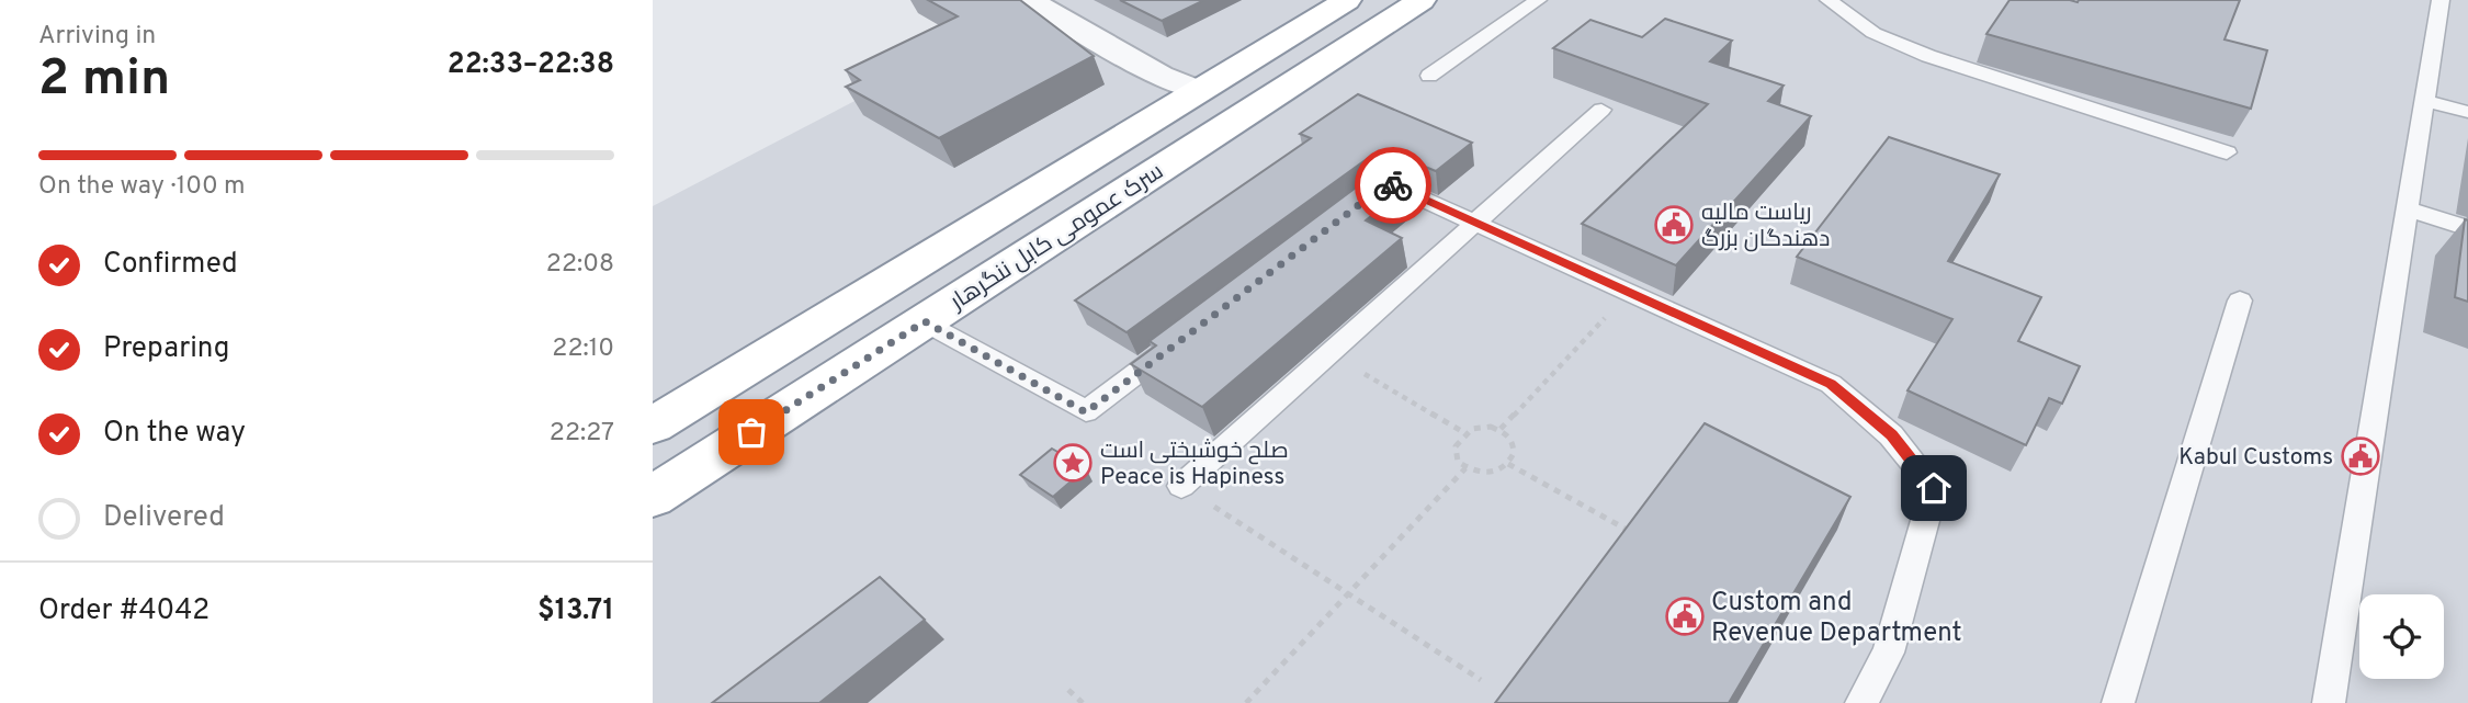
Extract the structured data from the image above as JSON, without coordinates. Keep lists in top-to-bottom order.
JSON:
{
  "streets": {
    "highway": ["سرک عمومی کابل ننگرهار"]
  },
  "places": {
    "public building": ["ریاست مالیه دهندگان بزرگ", "Kabul Customs", "Custom and Revenue Department"],
    "place": ["صلح خوشبختی است Peace is Hapiness"]
  },
  "page": {
    "heading": ["2 min", "Arriving in", "22:33–22:38"],
    "panel": ["Order #4042", "$13.71"],
    "bar": "On the way · 100 m",
    "list": [
      ["Confirmed", "22:08"],
      ["Preparing", "22:10"],
      ["On the way", "22:27"],
      "Delivered"
    ]
  }
}
